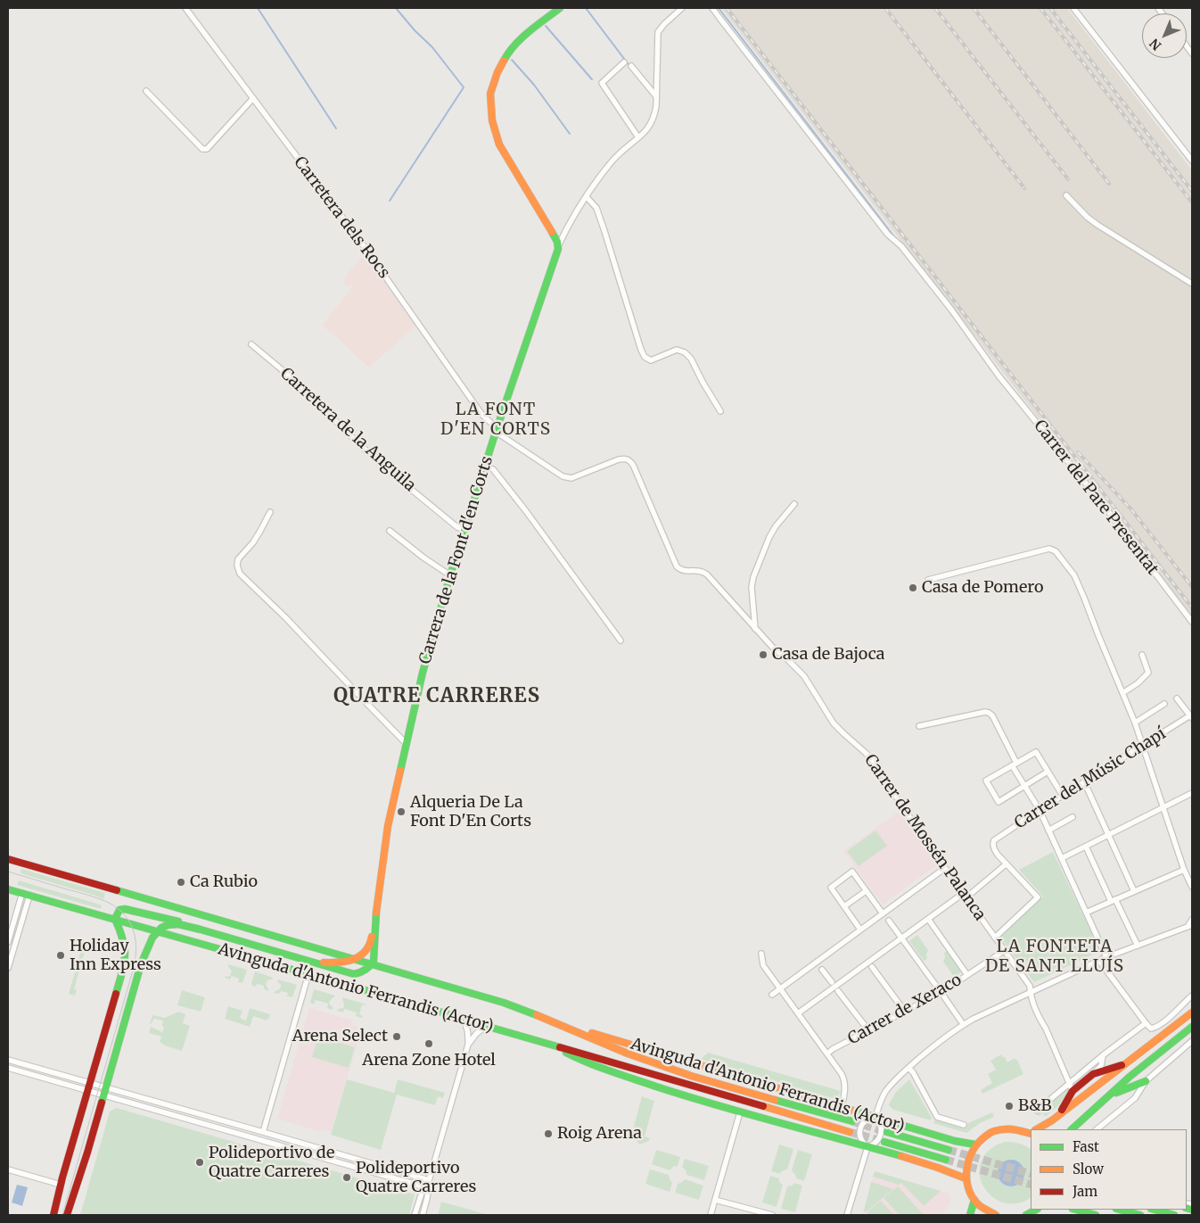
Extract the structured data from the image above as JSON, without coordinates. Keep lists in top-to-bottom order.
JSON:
{
  "streets": {
    "main road": ["Carrera de la Font d'en Corts", "Avinguda d'Antonio Ferrandis (Actor)"],
    "street": [
      "Carretera dels Rocs",
      "Carretera de la Anguila",
      "Carrer del Pare Presentat",
      "Carrer del Músic Chapí",
      "Carrer de Mossén Palanca",
      "Carrer de Xeraco"
    ]
  },
  "crossings": [
    ["Carretera dels Rocs", "Carrera de la Font d'en Corts"],
    ["Carretera dels Rocs", "Carrer de Mossén Palanca"],
    ["Carretera de la Anguila", "Carrera de la Font d'en Corts"],
    ["Carrera de la Font d'en Corts", "Carrer de Mossén Palanca"],
    ["Carrer de Mossén Palanca", "Carrer de Xeraco"]
  ],
  "districts": ["LA FONT D'EN CORTS", "QUATRE CARRERES", "LA FONTETA DE SANT LLUÍS"],
  "places": [
    "Casa de Pomero",
    "Casa de Bajoca",
    "Alqueria De La Font D'En Corts",
    "Ca Rubio",
    "Holiday Inn Express",
    "Arena Select",
    "Arena Zone Hotel",
    "B&B",
    "Roig Arena",
    "Polideportivo de Quatre Carreres",
    "Polideportivo Quatre Carreres"
  ],
  "legend": ["Fast", "Slow", "Jam"],
  "north": "bottom left"
}
